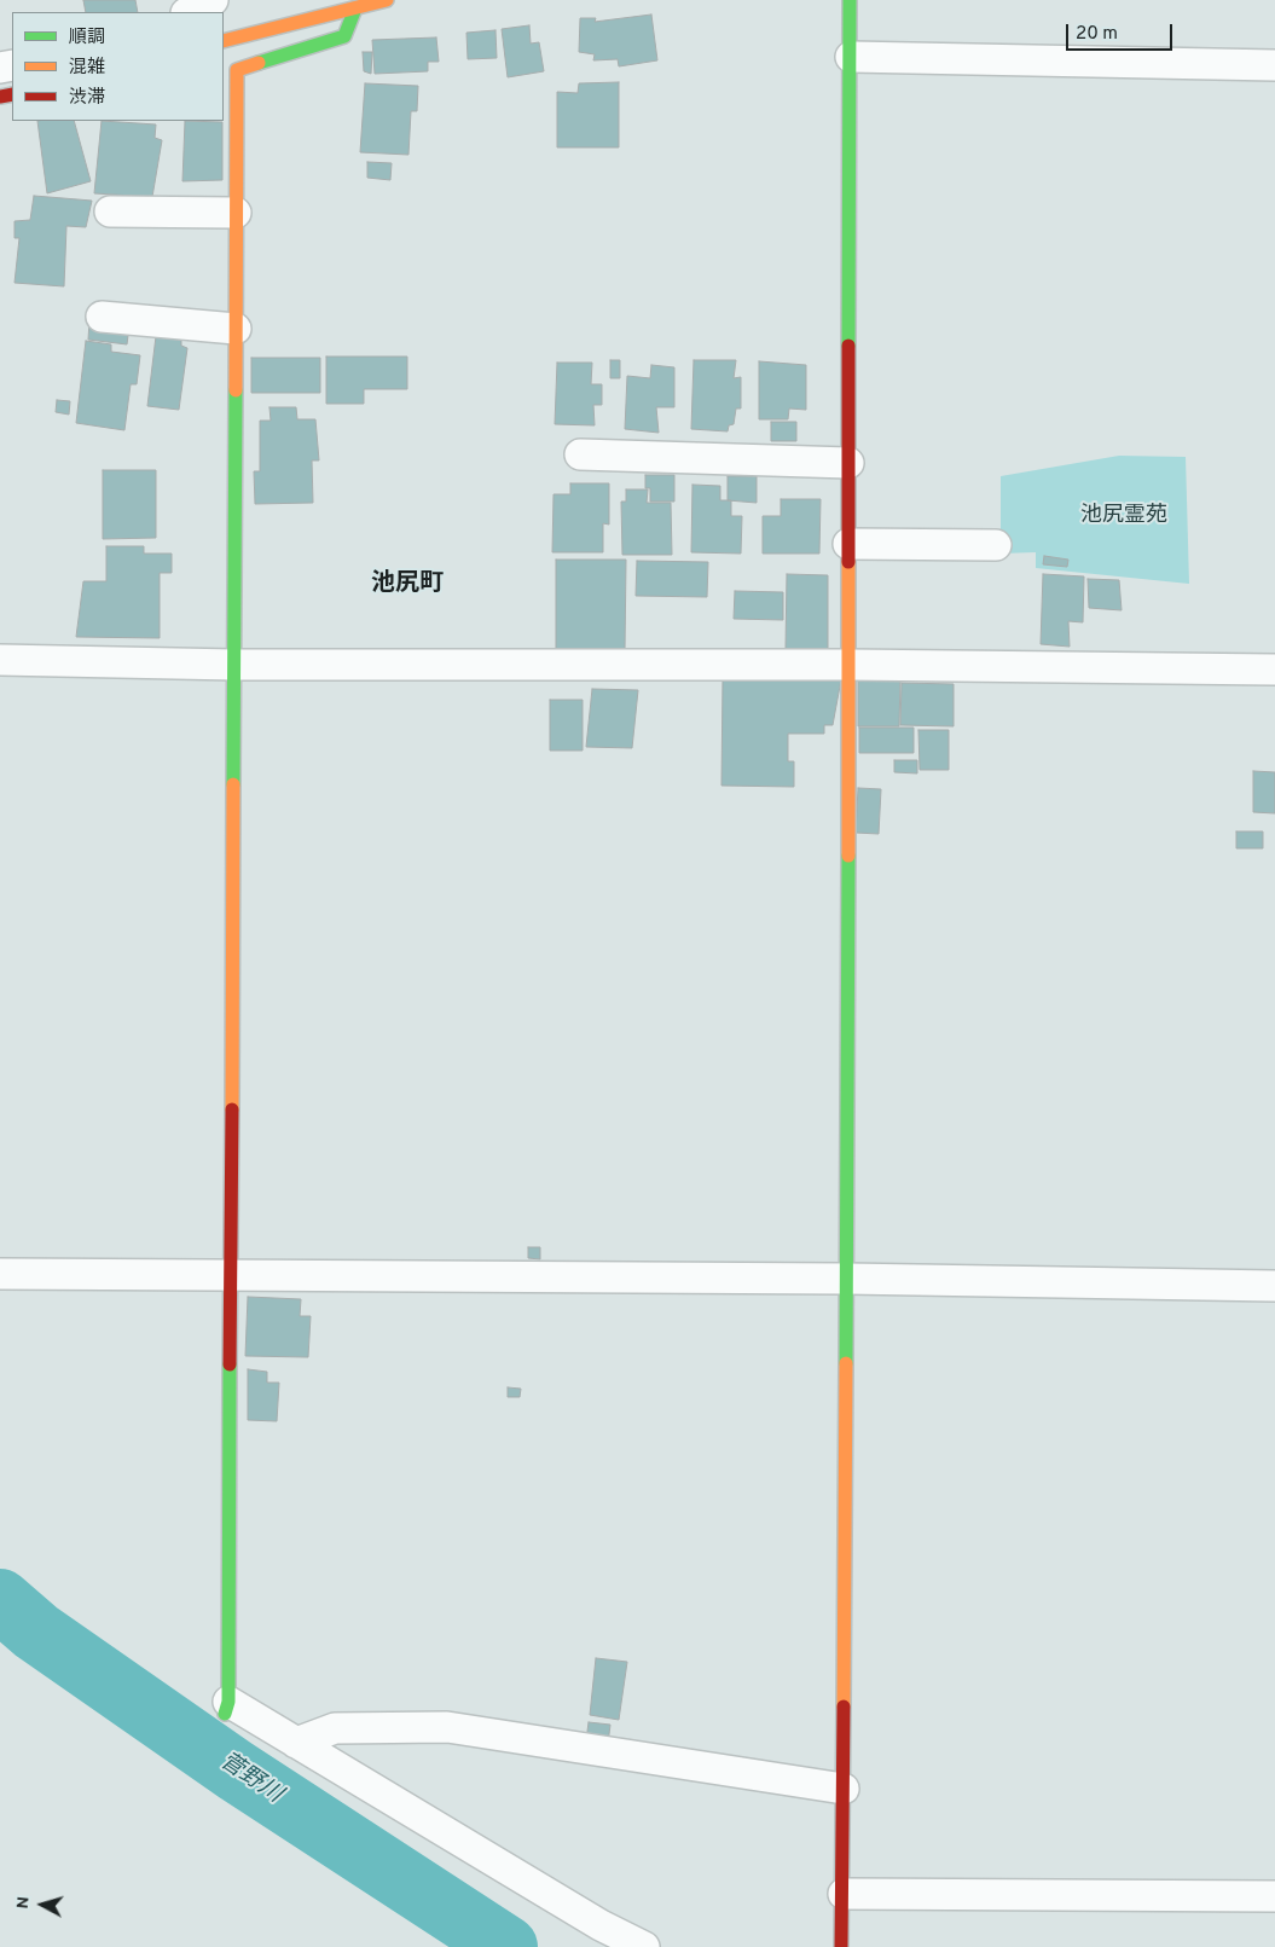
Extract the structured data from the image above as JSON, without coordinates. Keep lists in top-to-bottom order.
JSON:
{
  "districts": ["池尻町"],
  "water": ["菅野川"],
  "parks": ["池尻霊苑"],
  "legend": ["順調", "混雑", "渋滞"],
  "scale_bar": "20 m",
  "north": "left"
}
